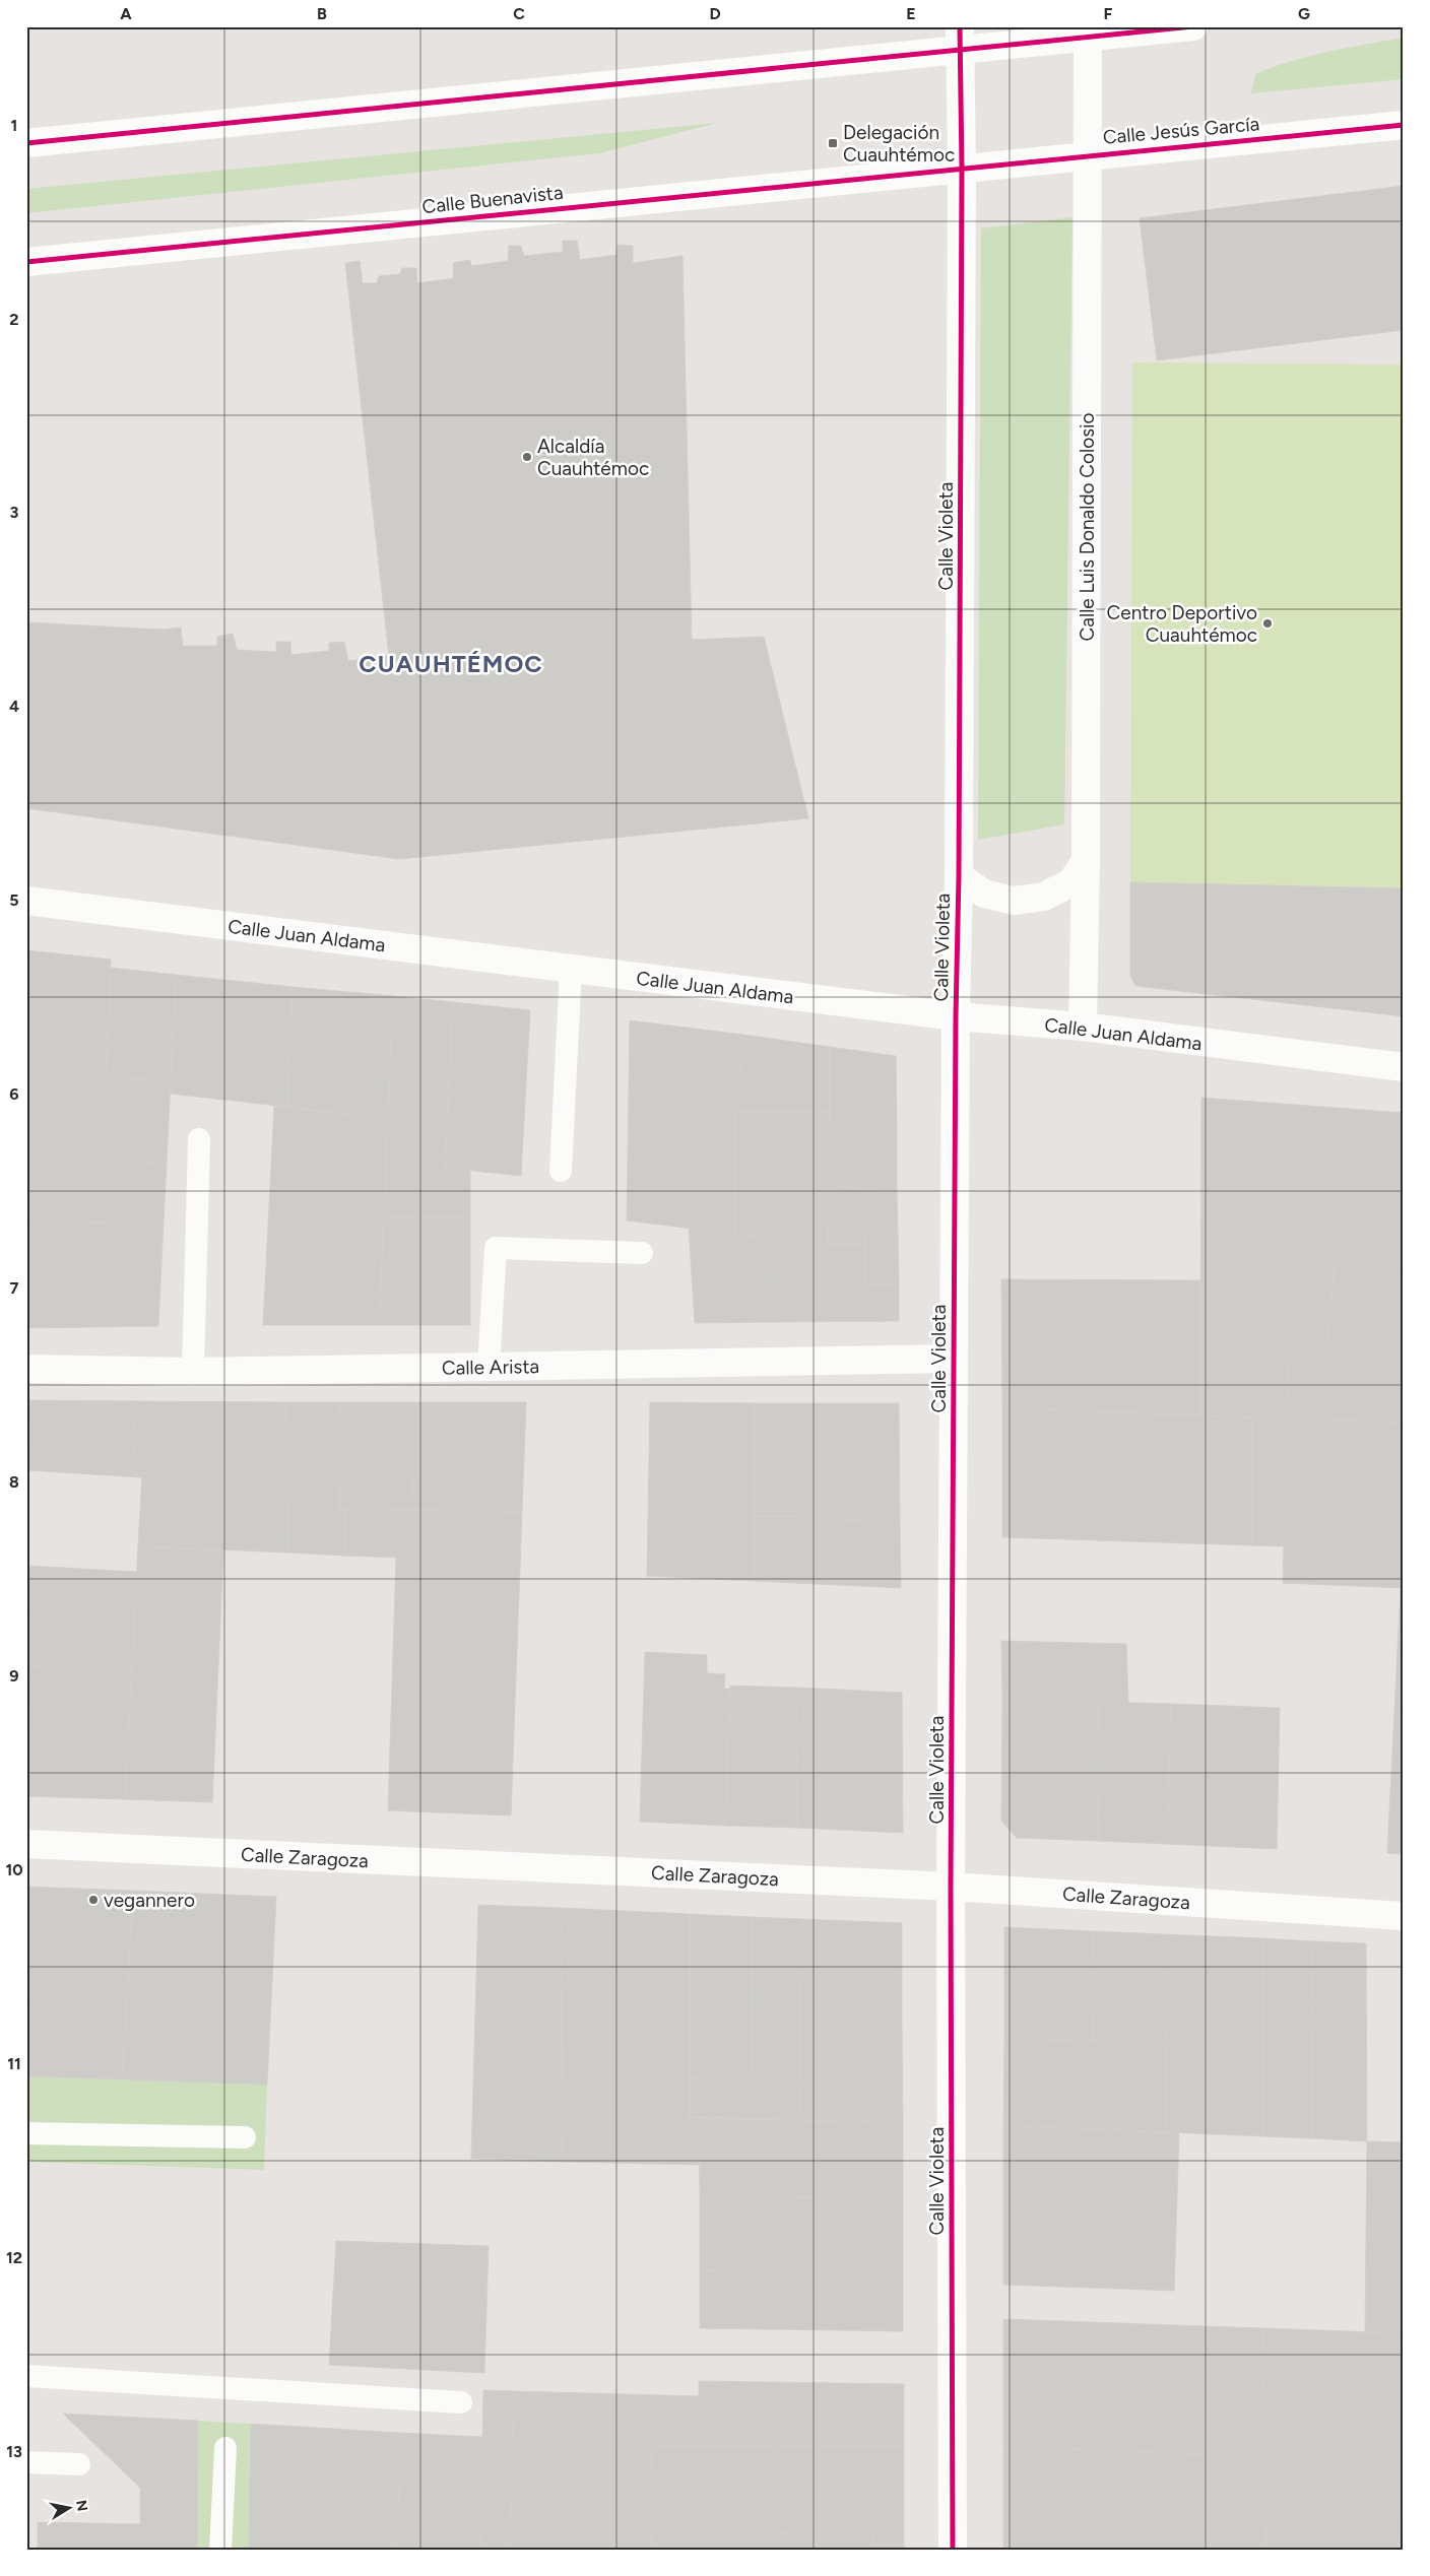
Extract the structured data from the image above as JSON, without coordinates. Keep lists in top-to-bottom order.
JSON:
{
  "streets": {
    "street": [
      "Calle Jesús García",
      "Calle Buenavista",
      "Calle Luis Donaldo Colosio",
      "Calle Violeta",
      "Calle Juan Aldama",
      "Calle Arista",
      "Calle Zaragoza"
    ]
  },
  "crossings": [
    ["Calle Jesús García", "Calle Buenavista"],
    ["Calle Jesús García", "Calle Luis Donaldo Colosio"],
    ["Calle Jesús García", "Calle Violeta"],
    ["Calle Buenavista", "Calle Violeta"],
    ["Calle Luis Donaldo Colosio", "Calle Juan Aldama"],
    ["Calle Violeta", "Calle Juan Aldama"],
    ["Calle Violeta", "Calle Arista"],
    ["Calle Violeta", "Calle Zaragoza"]
  ],
  "districts": ["CUAUHTÉMOC"],
  "places": {
    "transit": ["Delegación Cuauhtémoc"],
    "other": ["Alcaldía Cuauhtémoc", "Centro Deportivo Cuauhtémoc", "vegannero"]
  },
  "north": "right",
  "grid": {
    "columns": [
      "A",
      "B",
      "C",
      "D",
      "E",
      "F",
      "G"
    ],
    "rows": [
      "1",
      "2",
      "3",
      "4",
      "5",
      "6",
      "7",
      "8",
      "9",
      "10",
      "11",
      "12",
      "13"
    ]
  }
}
